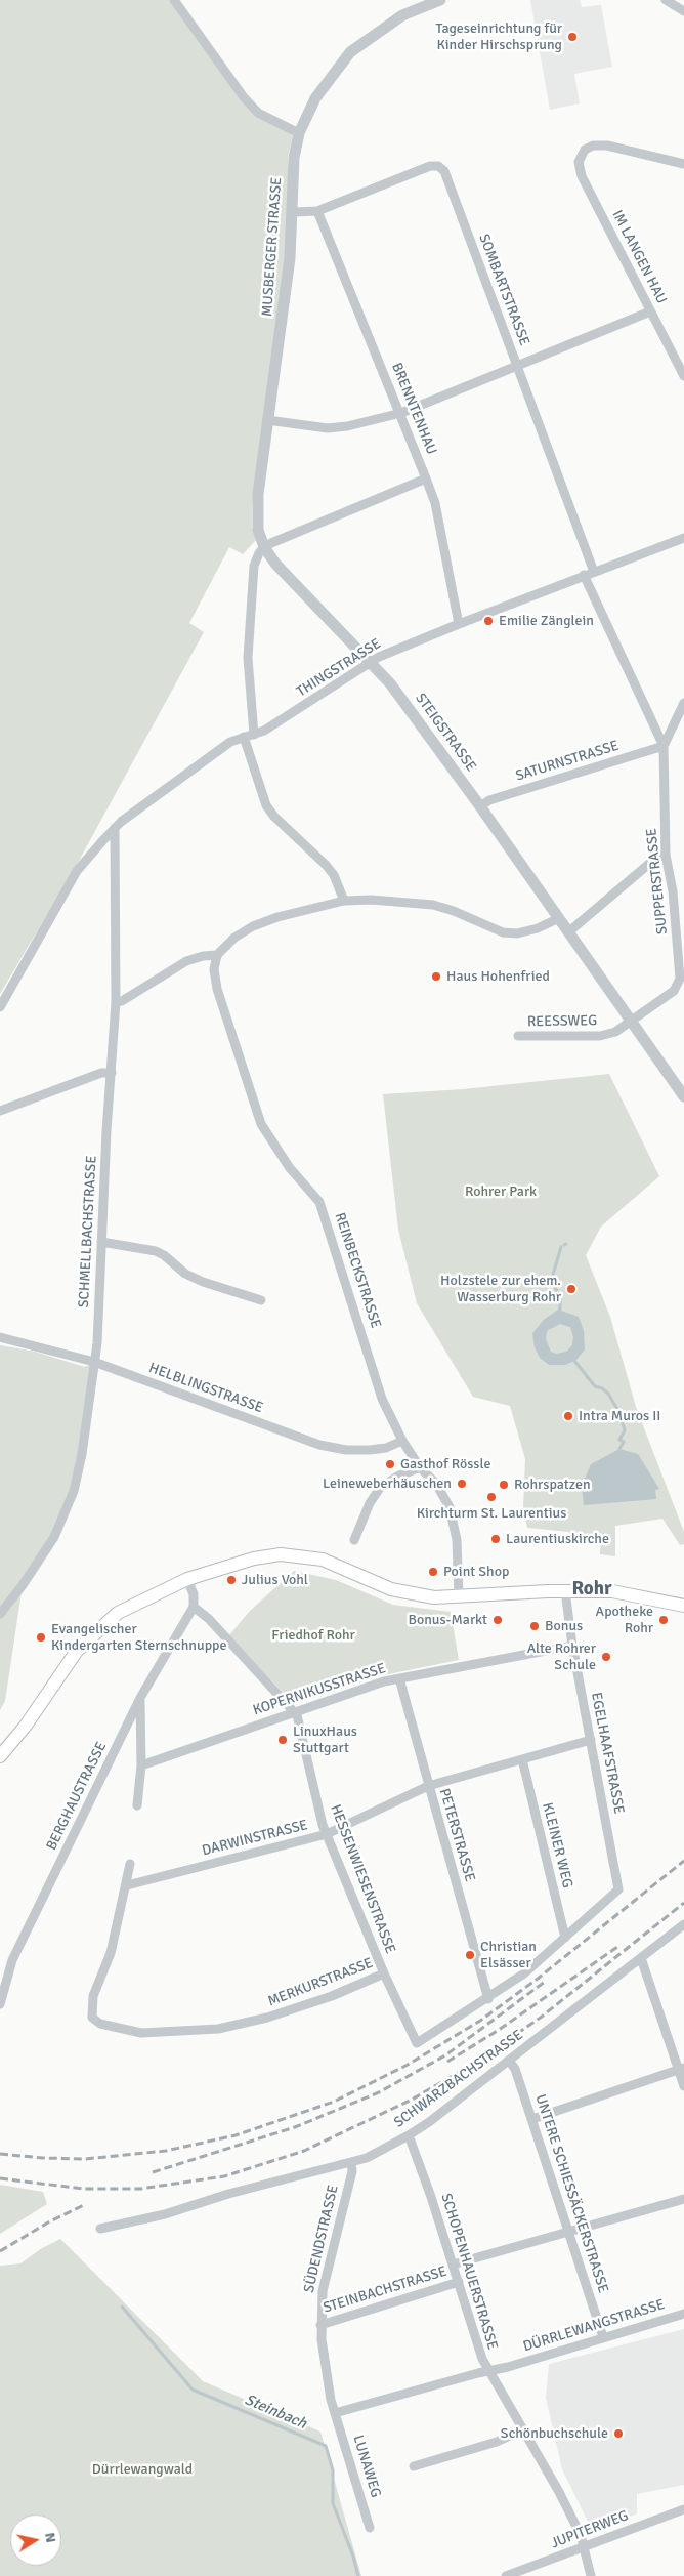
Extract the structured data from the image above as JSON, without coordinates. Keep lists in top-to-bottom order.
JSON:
{
  "streets": {
    "street": [
      "MUSBERGER STRASSE",
      "IM LANGEN HAU",
      "SOMBARTSTRASSE",
      "BRENNTENHAU",
      "THINGSTRASSE",
      "STEIGSTRASSE",
      "SATURNSTRASSE",
      "SUPPERSTRASSE",
      "REESSWEG",
      "SCHMELLBACHSTRASSE",
      "REINBECKSTRASSE",
      "HELBLINGSTRASSE",
      "KOPERNIKUSSTRASSE",
      "EGELHAAFSTRASSE",
      "BERGHAUSTRASSE",
      "PETERSTRASSE",
      "DARWINSTRASSE",
      "KLEINER WEG",
      "HESSENWIESENSTRASSE",
      "MERKURSTRASSE",
      "SCHWARZBACHSTRASSE",
      "UNTERE SCHIESSÄCKERSTRASSE",
      "SÜDENDSTRASSE",
      "SCHOPENHAUERSTRASSE",
      "STEINBACHSTRASSE",
      "DÜRRLEWANGSTRASSE",
      "LUNAWEG",
      "JUPITERWEG"
    ]
  },
  "crossings": [
    ["MUSBERGER STRASSE", "SOMBARTSTRASSE"],
    ["MUSBERGER STRASSE", "STEIGSTRASSE"],
    ["SOMBARTSTRASSE", "BRENNTENHAU"],
    ["SOMBARTSTRASSE", "THINGSTRASSE"],
    ["BRENNTENHAU", "THINGSTRASSE"],
    ["THINGSTRASSE", "STEIGSTRASSE"],
    ["THINGSTRASSE", "SCHMELLBACHSTRASSE"],
    ["STEIGSTRASSE", "SATURNSTRASSE"],
    ["STEIGSTRASSE", "SUPPERSTRASSE"],
    ["STEIGSTRASSE", "REESSWEG"],
    ["SATURNSTRASSE", "SUPPERSTRASSE"],
    ["SUPPERSTRASSE", "REESSWEG"],
    ["SCHMELLBACHSTRASSE", "HELBLINGSTRASSE"],
    ["REINBECKSTRASSE", "HELBLINGSTRASSE"],
    ["KOPERNIKUSSTRASSE", "EGELHAAFSTRASSE"],
    ["KOPERNIKUSSTRASSE", "PETERSTRASSE"],
    ["KOPERNIKUSSTRASSE", "HESSENWIESENSTRASSE"],
    ["EGELHAAFSTRASSE", "DARWINSTRASSE"],
    ["EGELHAAFSTRASSE", "KLEINER WEG"],
    ["BERGHAUSTRASSE", "HESSENWIESENSTRASSE"],
    ["PETERSTRASSE", "DARWINSTRASSE"],
    ["PETERSTRASSE", "HESSENWIESENSTRASSE"],
    ["DARWINSTRASSE", "KLEINER WEG"],
    ["DARWINSTRASSE", "HESSENWIESENSTRASSE"],
    ["DARWINSTRASSE", "MERKURSTRASSE"],
    ["HESSENWIESENSTRASSE", "MERKURSTRASSE"],
    ["SCHWARZBACHSTRASSE", "UNTERE SCHIESSÄCKERSTRASSE"],
    ["SCHWARZBACHSTRASSE", "SÜDENDSTRASSE"],
    ["SCHWARZBACHSTRASSE", "SCHOPENHAUERSTRASSE"],
    ["UNTERE SCHIESSÄCKERSTRASSE", "STEINBACHSTRASSE"],
    ["UNTERE SCHIESSÄCKERSTRASSE", "DÜRRLEWANGSTRASSE"],
    ["SÜDENDSTRASSE", "STEINBACHSTRASSE"],
    ["SÜDENDSTRASSE", "DÜRRLEWANGSTRASSE"],
    ["SÜDENDSTRASSE", "LUNAWEG"],
    ["SCHOPENHAUERSTRASSE", "STEINBACHSTRASSE"],
    ["SCHOPENHAUERSTRASSE", "DÜRRLEWANGSTRASSE"],
    ["SCHOPENHAUERSTRASSE", "JUPITERWEG"],
    ["DÜRRLEWANGSTRASSE", "LUNAWEG"]
  ],
  "districts": ["Rohr"],
  "water": ["Steinbach"],
  "parks": ["Rohrer Park", "Friedhof Rohr", "Dürrlewangwald"],
  "places": [
    "Tageseinrichtung für Kinder Hirschsprung",
    "Emilie Zänglein",
    "Haus Hohenfried",
    "Holzstele zur ehem. Wasserburg Rohr",
    "Intra Muros II",
    "Gasthof Rössle",
    "Leineweberhäuschen",
    "Rohrspatzen",
    "Kirchturm St. Laurentius",
    "Laurentiuskirche",
    "Point Shop",
    "Julius Vohl",
    "Bonus-Markt",
    "Apotheke Rohr",
    "Bonus",
    "Evangelischer Kindergarten Sternschnuppe",
    "Alte Rohrer Schule",
    "LinuxHaus Stuttgart",
    "Christian Elsässer",
    "Schönbuchschule"
  ],
  "north": "right"
}
